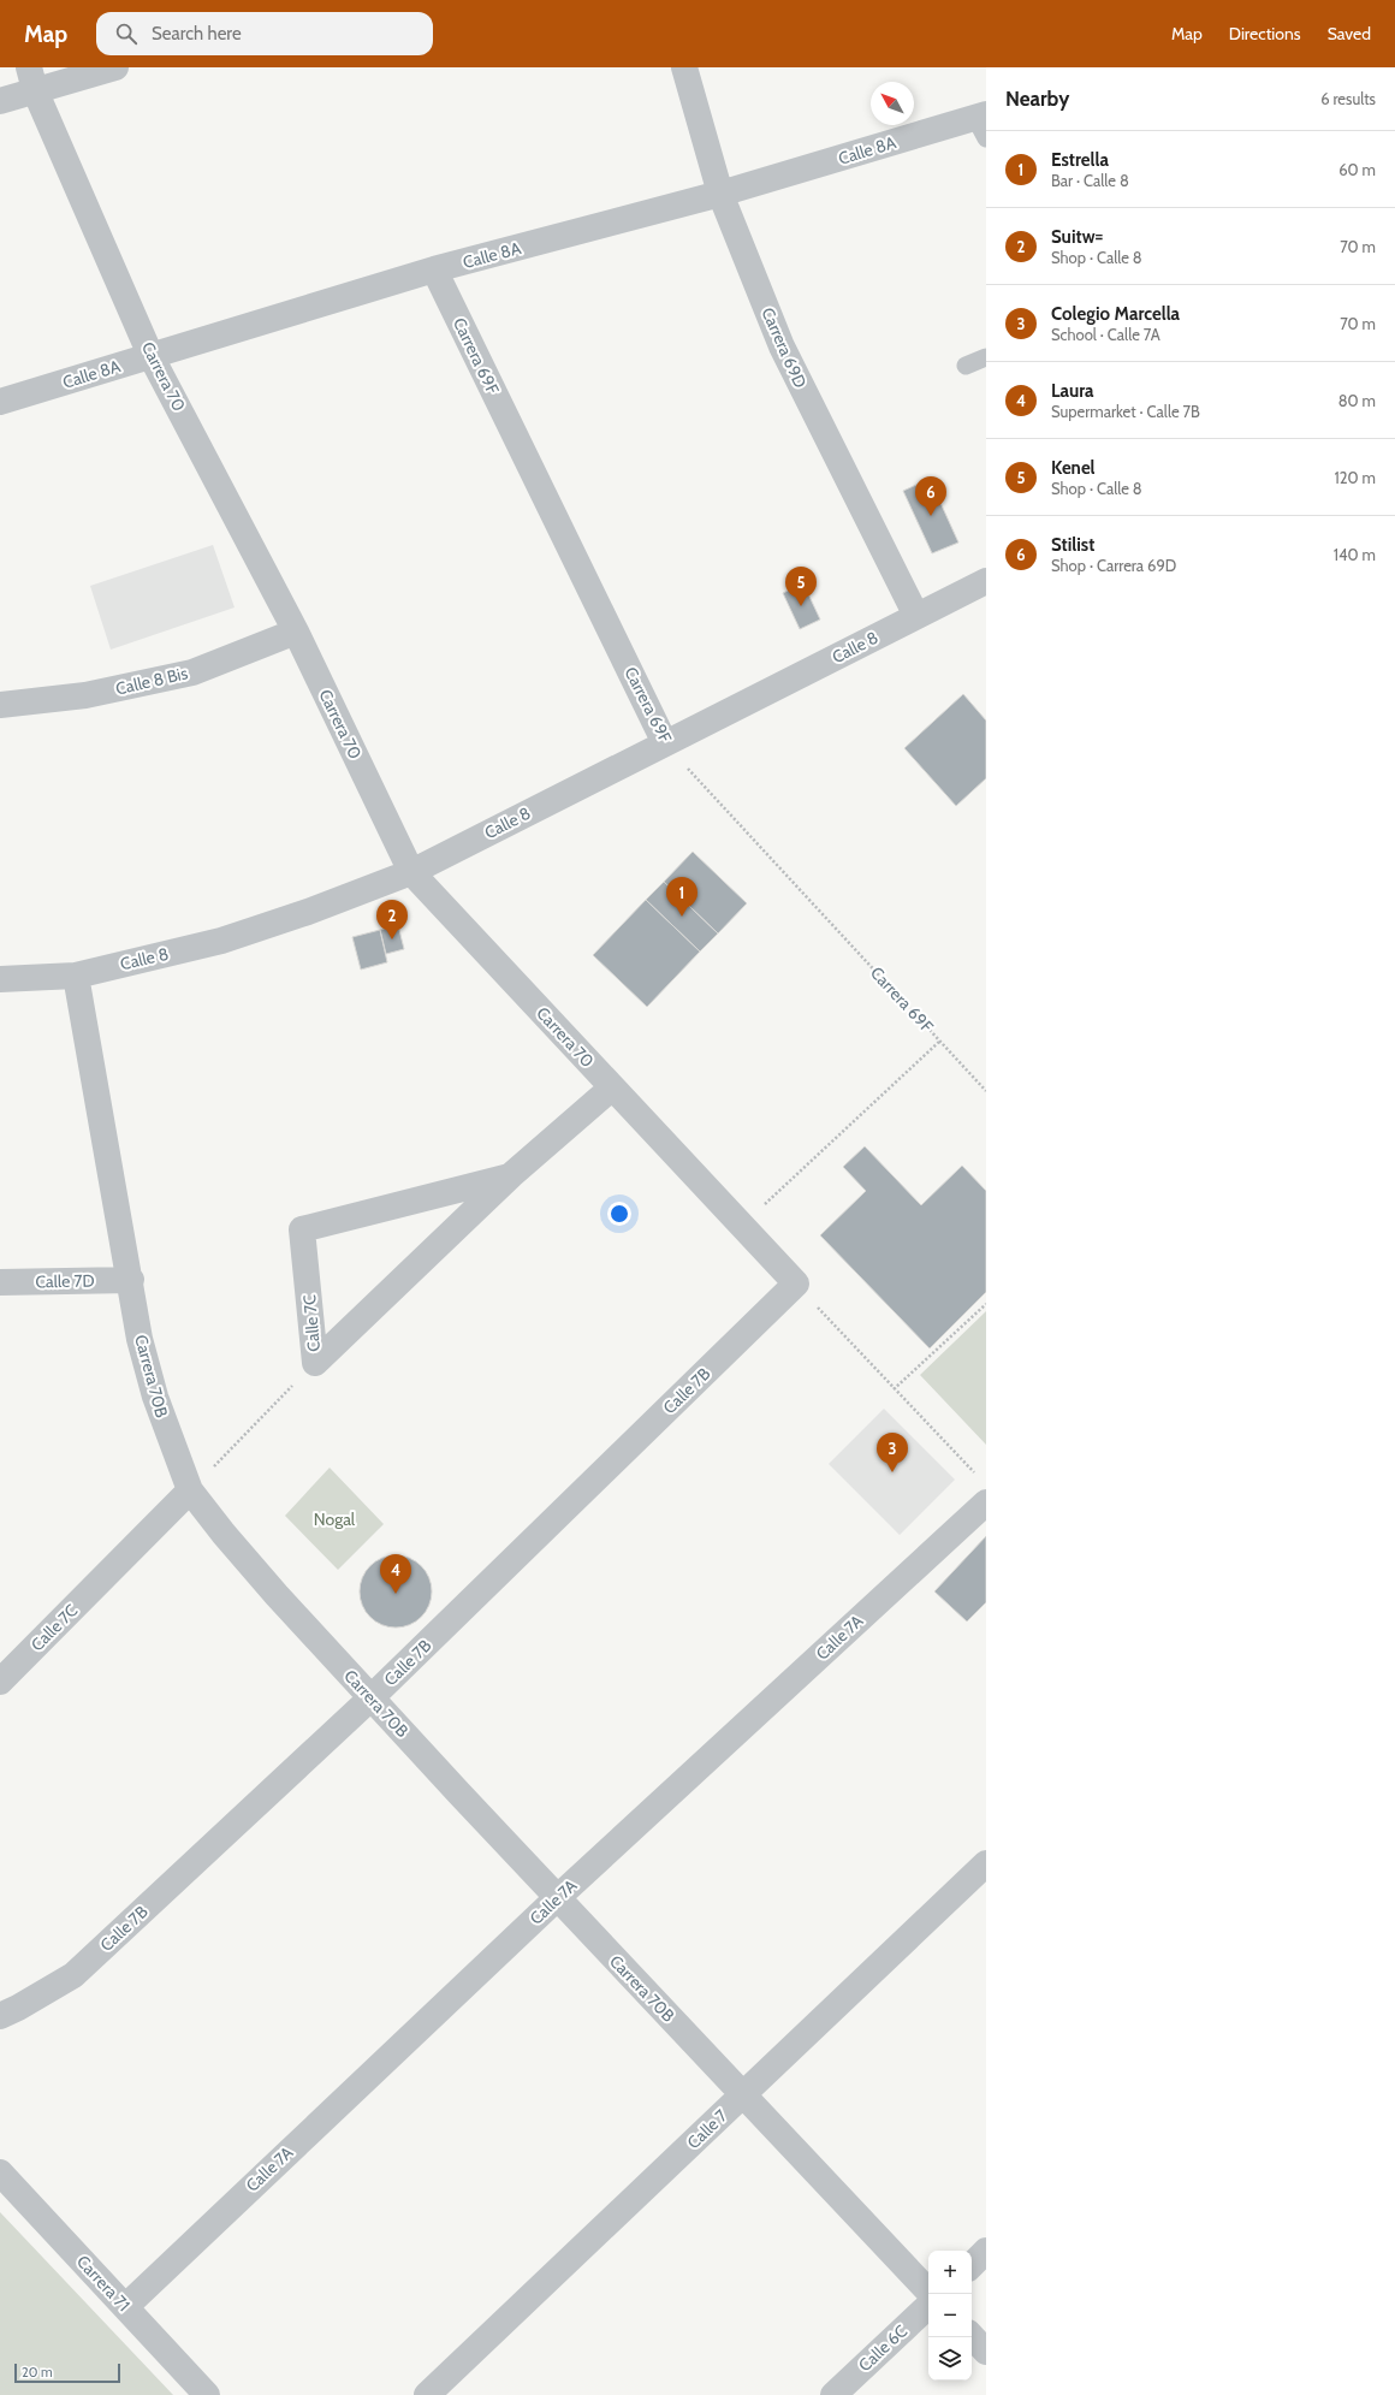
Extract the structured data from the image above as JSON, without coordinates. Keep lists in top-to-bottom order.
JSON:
{
  "streets": {
    "street": [
      "Calle 8A",
      "Carrera 69D",
      "Carrera 69F",
      "Carrera 70",
      "Calle 8",
      "Calle 8 Bis",
      "Calle 7D",
      "Calle 7C",
      "Carrera 70B",
      "Calle 7B",
      "Calle 7A",
      "Calle 7",
      "Carrera 71",
      "Calle 6C"
    ]
  },
  "crossings": [
    ["Calle 8A", "Carrera 69D"],
    ["Calle 8A", "Carrera 69F"],
    ["Calle 8A", "Carrera 70"],
    ["Carrera 69D", "Calle 8"],
    ["Carrera 69F", "Calle 8"],
    ["Carrera 70", "Calle 8"],
    ["Carrera 70", "Calle 8 Bis"],
    ["Carrera 70", "Calle 7C"],
    ["Carrera 70", "Calle 7B"],
    ["Calle 8", "Carrera 70B"],
    ["Calle 7D", "Carrera 70B"],
    ["Calle 7C", "Carrera 70B"],
    ["Carrera 70B", "Calle 7B"],
    ["Carrera 70B", "Calle 7A"],
    ["Carrera 70B", "Calle 7"],
    ["Calle 7A", "Carrera 71"]
  ],
  "parks": ["Nogal"],
  "scale_bar": "20 m",
  "north": "top left",
  "page": {
    "header": "Map",
    "search": "Search here",
    "nav": ["Map", "Directions", "Saved"],
    "heading": ["Nearby", "6 results"],
    "list": [
      {
        "mark": "1",
        "name": "Estrella",
        "note": "Bar · Calle 8",
        "value": "60 m"
      },
      {
        "mark": "2",
        "name": "Suitw=",
        "note": "Shop · Calle 8",
        "value": "70 m"
      },
      {
        "mark": "3",
        "name": "Colegio Marcella",
        "note": "School · Calle 7A",
        "value": "70 m"
      },
      {
        "mark": "4",
        "name": "Laura",
        "note": "Supermarket · Calle 7B",
        "value": "80 m"
      },
      {
        "mark": "5",
        "name": "Kenel",
        "note": "Shop · Calle 8",
        "value": "120 m"
      },
      {
        "mark": "6",
        "name": "Stilist",
        "note": "Shop · Carrera 69D",
        "value": "140 m"
      }
    ],
    "pins": [
      "6",
      "5",
      "1",
      "2",
      "3",
      "4"
    ],
    "map_buttons": ["+", "−"],
    "scale": "20 m"
  }
}
